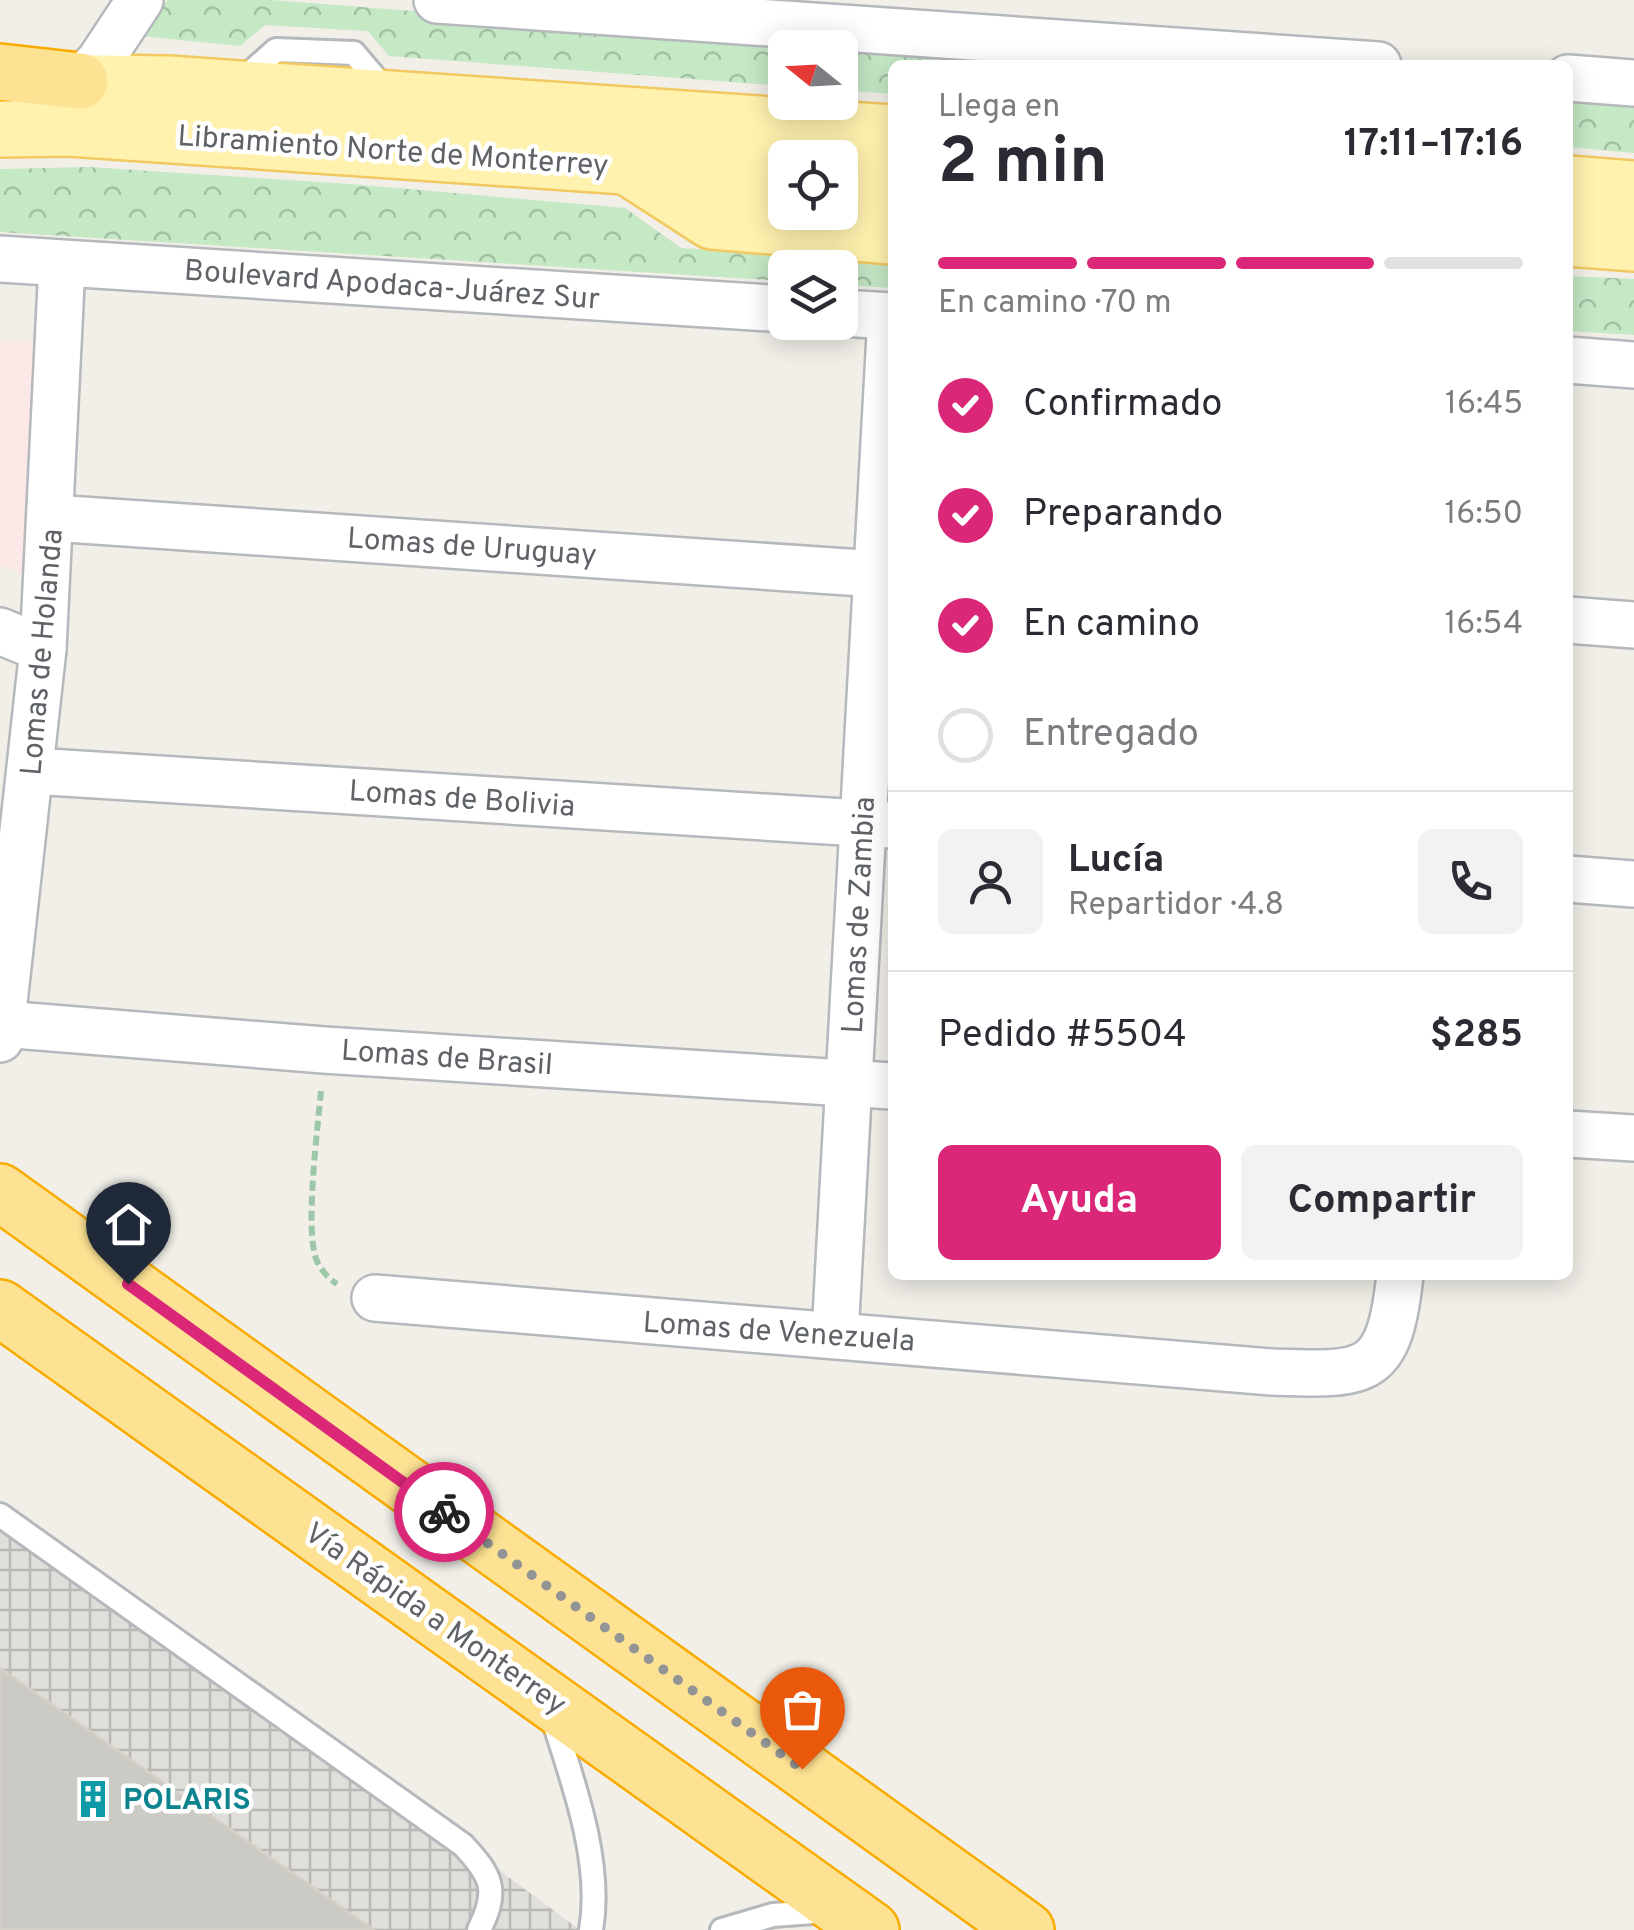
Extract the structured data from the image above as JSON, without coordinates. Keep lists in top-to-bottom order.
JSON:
{
  "streets": {
    "highway": ["Vía Rápida a Monterrey"],
    "main road": ["Libramiento Norte de Monterrey"],
    "street": [
      "Boulevard Apodaca-Juárez Sur",
      "Lomas de Uruguay",
      "Lomas de Holanda",
      "Lomas de Bolivia",
      "Lomas de Zambia",
      "Lomas de Brasil",
      "Lomas de Venezuela"
    ]
  },
  "crossings": [
    ["Boulevard Apodaca-Juárez Sur", "Lomas de Holanda"],
    ["Lomas de Uruguay", "Lomas de Holanda"],
    ["Lomas de Uruguay", "Lomas de Zambia"],
    ["Lomas de Holanda", "Lomas de Bolivia"],
    ["Lomas de Holanda", "Lomas de Brasil"],
    ["Lomas de Bolivia", "Lomas de Zambia"],
    ["Lomas de Zambia", "Lomas de Brasil"],
    ["Lomas de Zambia", "Lomas de Venezuela"]
  ],
  "places": {
    "building": ["POLARIS"]
  },
  "north": "left",
  "page": {
    "heading": ["2 min", "Llega en", "17:11–17:16"],
    "panel": [
      "Lucía",
      "Repartidor · 4.8",
      "Pedido #5504",
      "$285"
    ],
    "bar": "En camino · 70 m",
    "list": [
      ["Confirmado", "16:45"],
      ["Preparando", "16:50"],
      ["En camino", "16:54"],
      "Entregado"
    ],
    "buttons": ["Ayuda", "Compartir"]
  }
}
